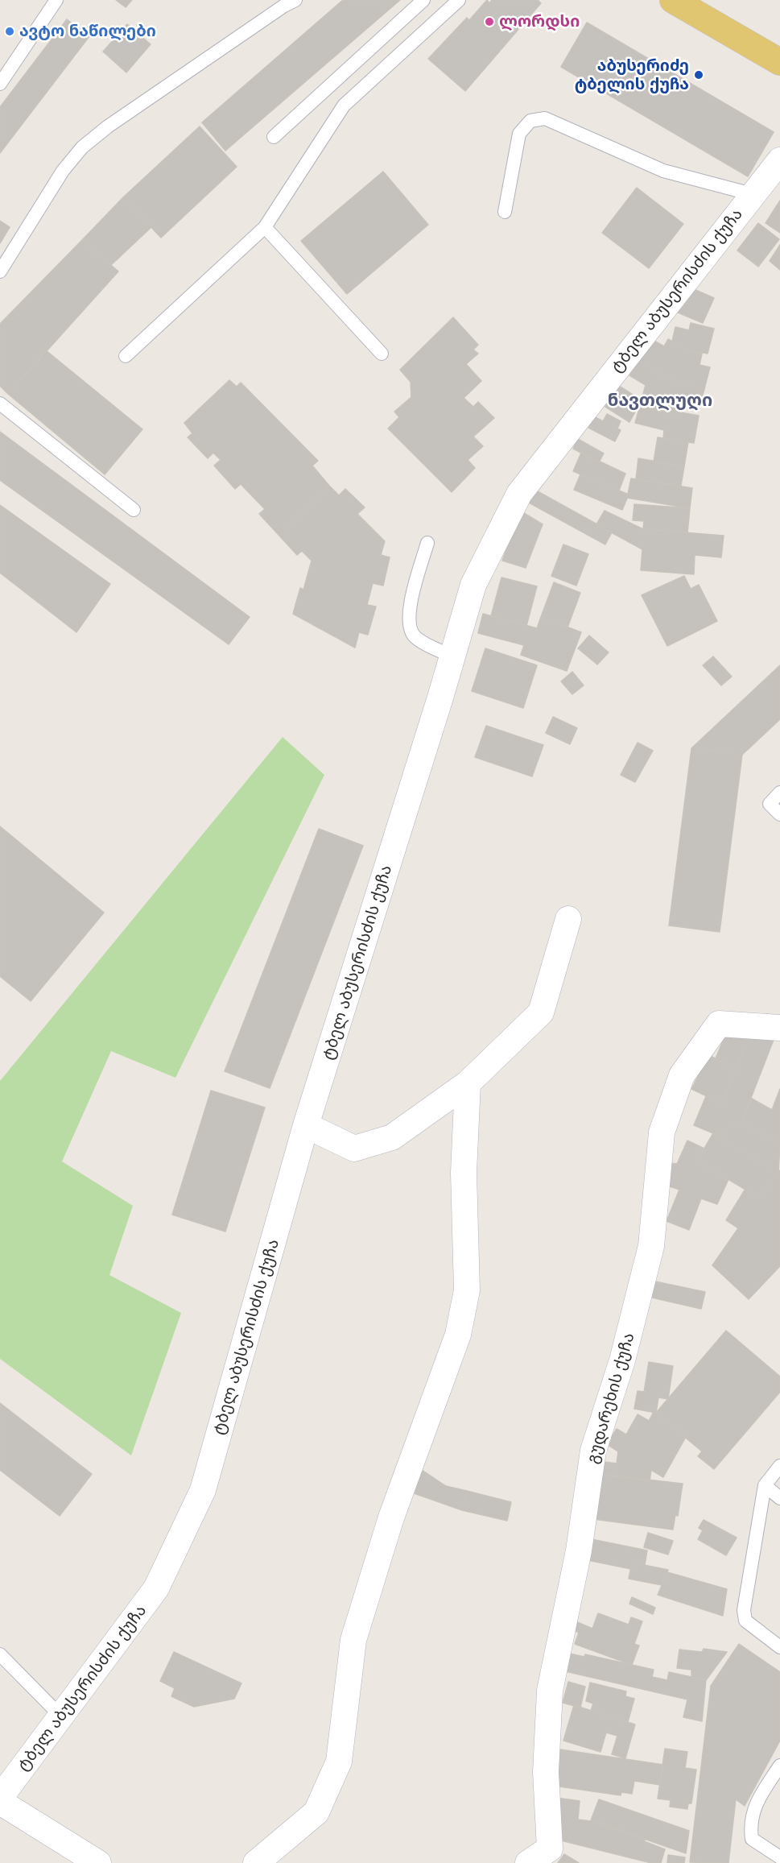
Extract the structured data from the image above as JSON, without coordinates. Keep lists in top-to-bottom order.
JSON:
{
  "streets": {
    "street": ["ტბელ აბუსერისძის ქუჩა", "გუდარეხის ქუჩა"]
  },
  "districts": ["ნავთლუღი"],
  "places": ["ლორდსი", "ავტო ნაწილები", "აბუსერიძე ტბელის ქუჩა"]
}
